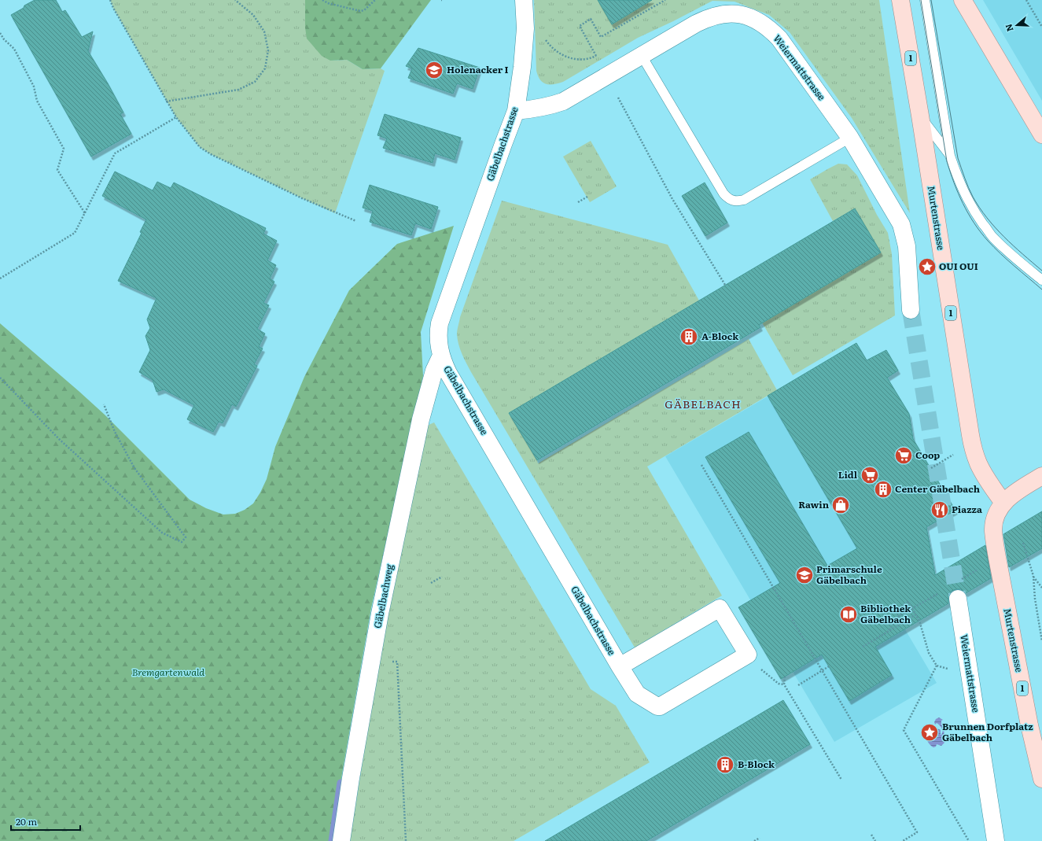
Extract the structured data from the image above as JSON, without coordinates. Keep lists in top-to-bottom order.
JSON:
{
  "streets": {
    "main road": ["1", "Murtenstrasse"],
    "street": ["Weiermattstrasse", "Gäbelbachstrasse", "Gäbelbachweg"]
  },
  "crossings": [
    ["Weiermattstrasse", "Gäbelbachstrasse"],
    ["Gäbelbachstrasse", "Gäbelbachweg"]
  ],
  "districts": ["GÄBELBACH"],
  "parks": ["Bremgartenwald"],
  "places": {
    "school or university": ["Holenacker I", "Primarschule Gäbelbach"],
    "place": ["OUI OUI", "Brunnen Dorfplatz Gäbelbach"],
    "building": ["A-Block", "Center Gäbelbach", "B-Block"],
    "supermarket": ["Coop", "Lidl"],
    "shop": ["Rawin"],
    "restaurant": ["Piazza"],
    "library": ["Bibliothek Gäbelbach"]
  },
  "scale_bar": "20 m",
  "north": "left"
}
